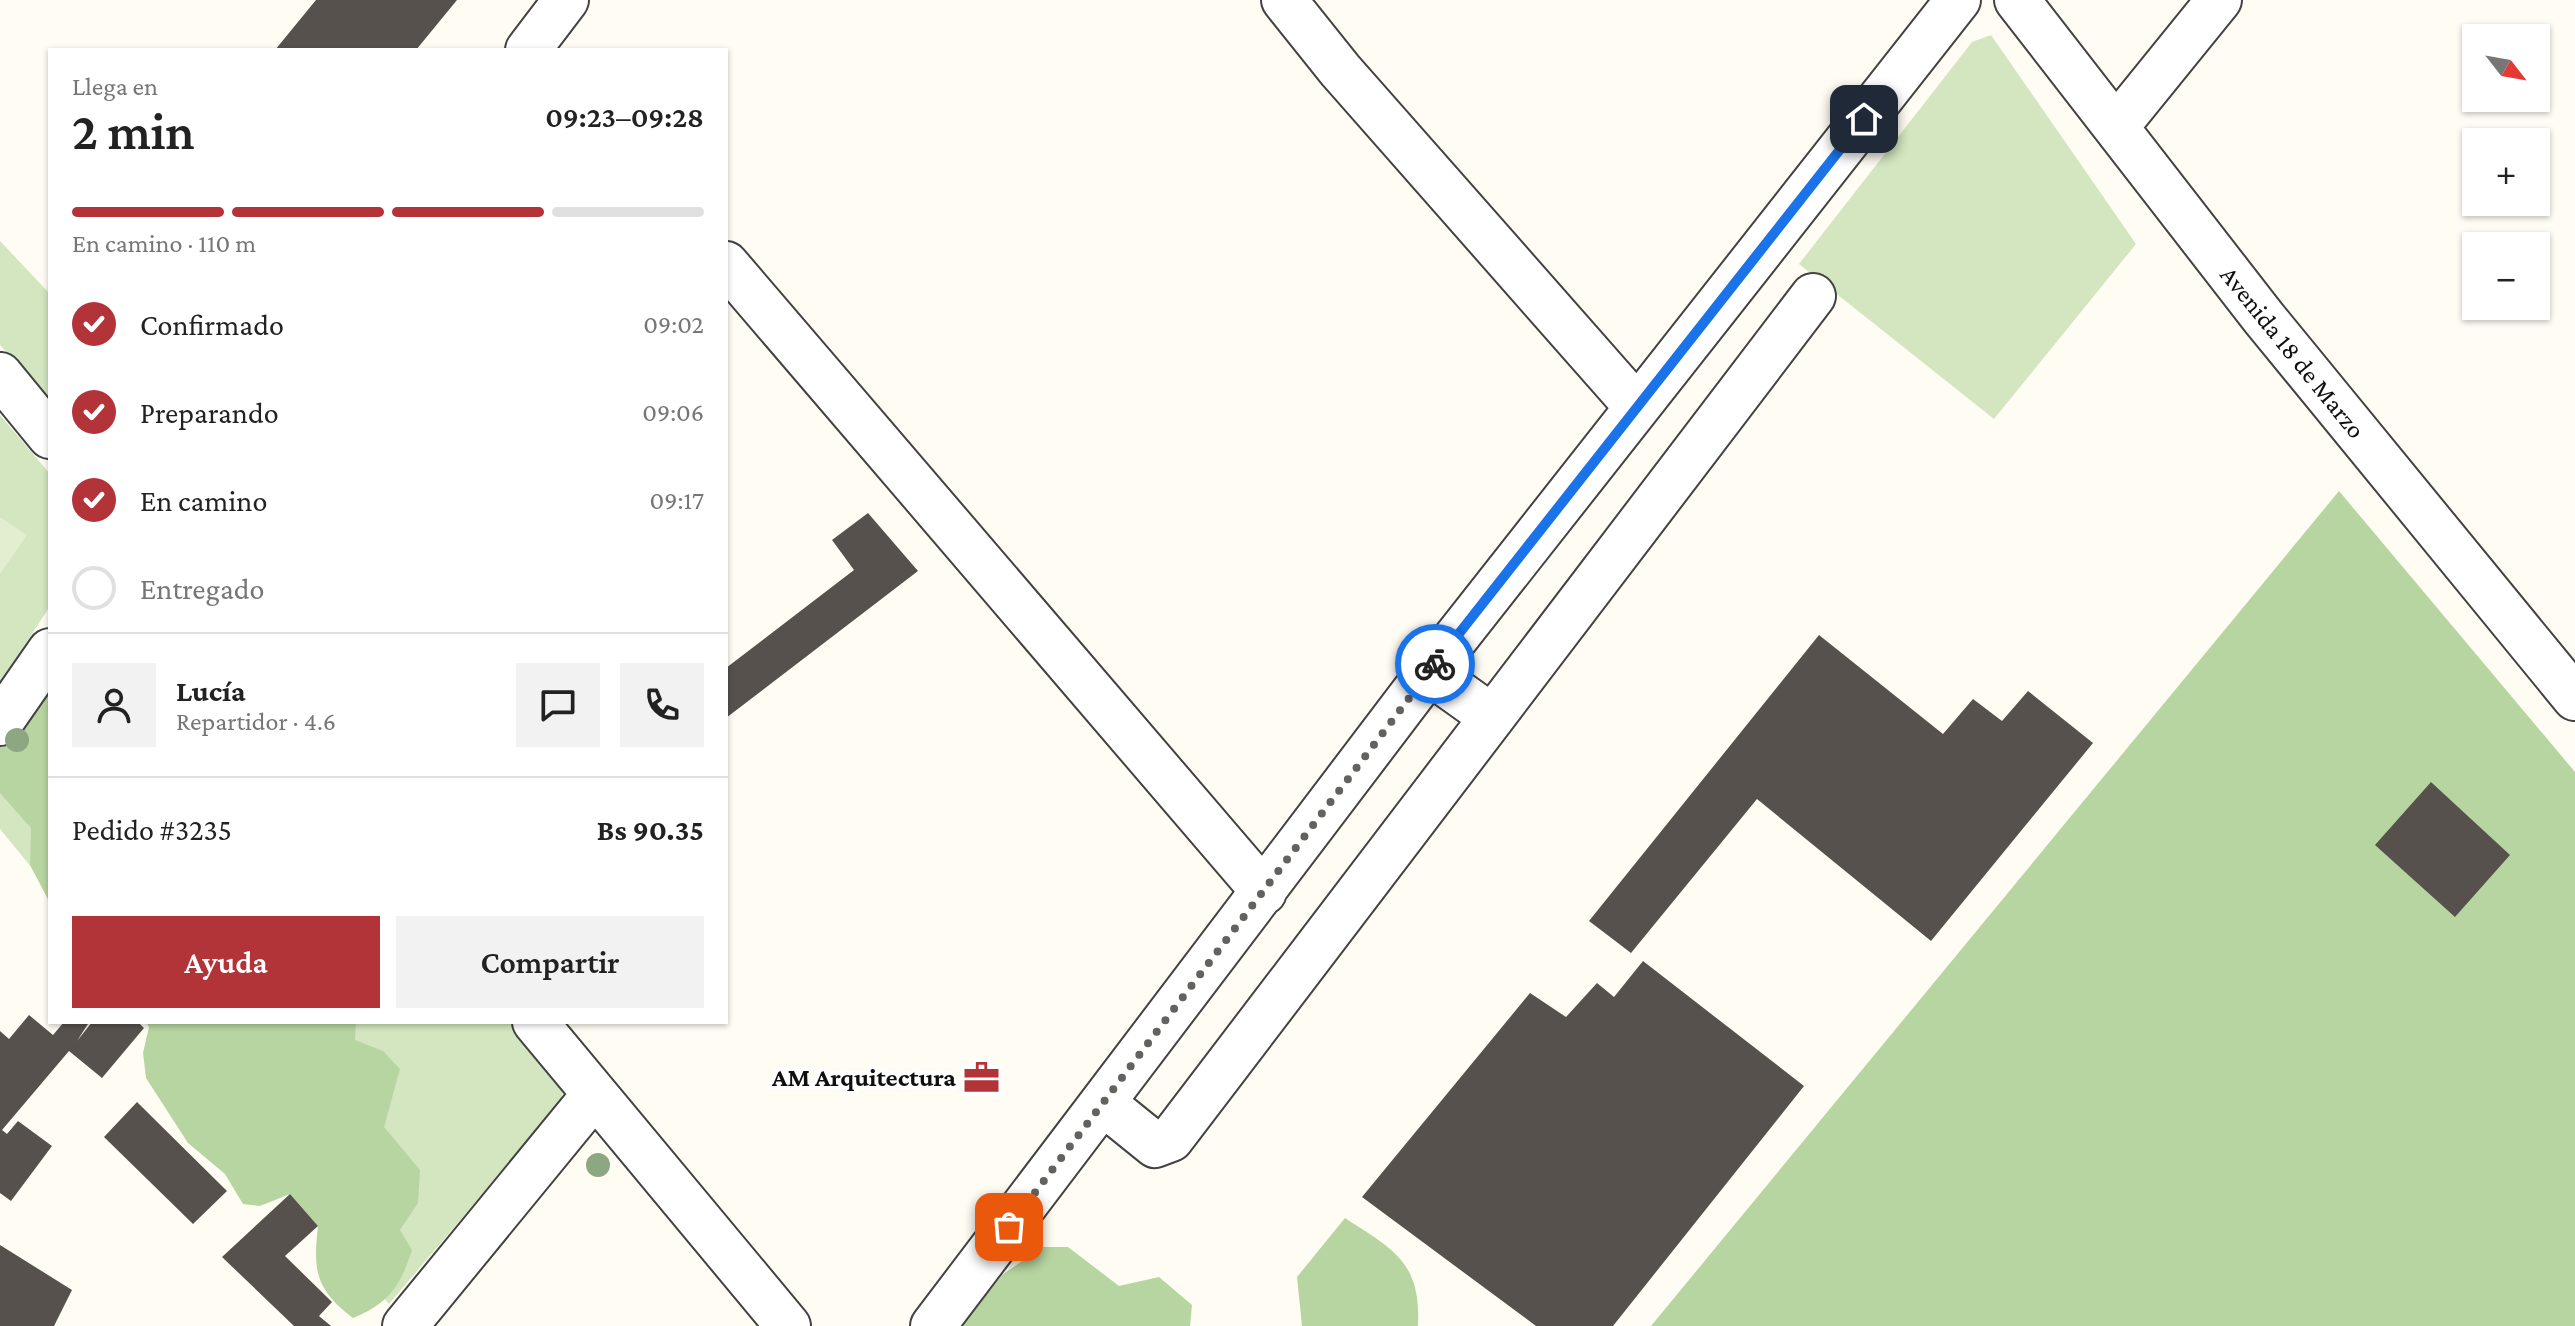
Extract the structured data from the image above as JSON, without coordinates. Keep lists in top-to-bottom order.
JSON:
{
  "streets": {
    "street": ["Avenida 18 de Marzo"]
  },
  "places": {
    "office": ["AM Arquitectura"]
  },
  "north": "bottom right",
  "page": {
    "map_buttons": ["+", "−"],
    "heading": ["2 min", "Llega en", "09:23–09:28"],
    "panel": [
      "Lucía",
      "Repartidor · 4.6",
      "Pedido #3235",
      "Bs 90.35"
    ],
    "bar": "En camino · 110 m",
    "list": [
      ["Confirmado", "09:02"],
      ["Preparando", "09:06"],
      ["En camino", "09:17"],
      "Entregado"
    ],
    "buttons": ["Ayuda", "Compartir"]
  }
}
